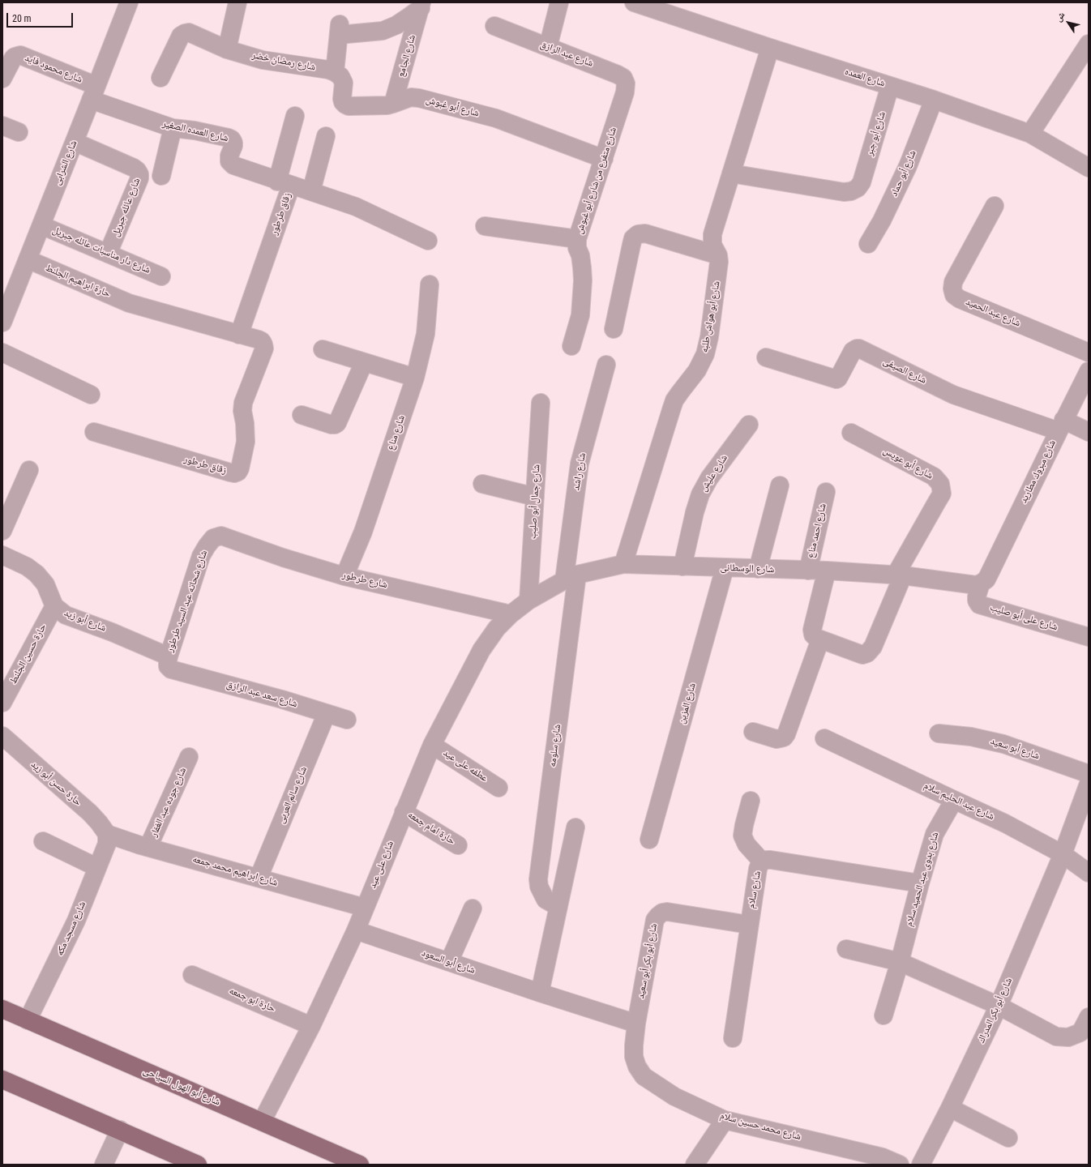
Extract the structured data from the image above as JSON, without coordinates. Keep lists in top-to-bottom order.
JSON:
{
  "streets": {
    "main road": ["شارع أبو الهول السياحى"],
    "street": [
      "شارع عبد الرازق",
      "شارع الجامع",
      "شارع رمضان خضر",
      "شارع محمود فايد",
      "شارع العمده",
      "شارع أبو غبوش",
      "شارع العمده الصغير",
      "شارع أبو جبر",
      "شارع الشرابى",
      "شارع أبو حماد",
      "شارع متفرع من شارع أبو غبوش",
      "شارع عائله جبريل",
      "زقاق طرطور",
      "شارع دار مناسبات عائله جبريل",
      "حارة ابراهيم الجلنط",
      "شارع عبد الحميد",
      "شارع أبو هواش طلبه",
      "شارع الصيفى",
      "شارع مناع",
      "شارع أبو عويس",
      "شارع راشد",
      "شارع مبروك مطاريد",
      "شارع عليش",
      "شارع جمال أبو صليب",
      "شارع احمد مناع",
      "شارع الوسطانى",
      "شارع طرطور",
      "شارع شحاته عبد السيد طرطور",
      "شارع على أبو صليب",
      "شارع أبو زيد",
      "حارة حسين الجلنط",
      "شارع سعد عبد الرازق",
      "شارع المزين",
      "شارع سلومه",
      "شارع أبو سعيد",
      "عطفه على عيد",
      "حارة حسن أبو زيد",
      "شارع سالم العربى",
      "شارع عبد الحليم سلام",
      "شارع جوده عبد الغفار",
      "حارة امام جمعه",
      "شارع على عيد",
      "شارع ابراهيم محمد جمعه",
      "شارع بدوى عبد الحميد سلام",
      "شارع سلام",
      "شارع مسجد مكه",
      "شارع أبو بكر أبو سعيد",
      "شارع أبو السعود",
      "حارة ابو جمعه",
      "شارع أبو بكر المدراك",
      "شارع محمد حسين سلام"
    ]
  },
  "crossings": [
    ["شارع عبد الرازق", "شارع متفرع من شارع أبو غبوش"],
    ["شارع الجامع", "شارع رمضان خضر"],
    ["شارع الجامع", "شارع أبو غبوش"],
    ["شارع رمضان خضر", "شارع أبو غبوش"],
    ["شارع محمود فايد", "شارع العمده الصغير"],
    ["شارع محمود فايد", "شارع الشرابى"],
    ["شارع العمده", "شارع أبو جبر"],
    ["شارع العمده", "شارع أبو حماد"],
    ["شارع العمده", "شارع أبو هواش طلبه"],
    ["شارع أبو غبوش", "شارع متفرع من شارع أبو غبوش"],
    ["شارع العمده الصغير", "شارع الشرابى"],
    ["شارع العمده الصغير", "زقاق طرطور"],
    ["شارع أبو جبر", "شارع أبو هواش طلبه"],
    ["شارع الشرابى", "شارع عائله جبريل"],
    ["شارع الشرابى", "شارع دار مناسبات عائله جبريل"],
    ["شارع الشرابى", "حارة ابراهيم الجلنط"],
    ["شارع عائله جبريل", "شارع دار مناسبات عائله جبريل"],
    ["زقاق طرطور", "حارة ابراهيم الجلنط"],
    ["شارع أبو هواش طلبه", "شارع الوسطانى"],
    ["شارع الصيفى", "شارع مبروك مطاريد"],
    ["شارع مناع", "شارع طرطور"],
    ["شارع أبو عويس", "شارع الوسطانى"],
    ["شارع راشد", "شارع الوسطانى"],
    ["شارع راشد", "شارع سلومه"],
    ["شارع مبروك مطاريد", "شارع الوسطانى"],
    ["شارع مبروك مطاريد", "شارع على أبو صليب"],
    ["شارع عليش", "شارع الوسطانى"],
    ["شارع جمال أبو صليب", "شارع الوسطانى"],
    ["شارع احمد مناع", "شارع الوسطانى"],
    ["شارع الوسطانى", "شارع طرطور"],
    ["شارع الوسطانى", "شارع على أبو صليب"],
    ["شارع الوسطانى", "شارع المزين"],
    ["شارع الوسطانى", "شارع سلومه"],
    ["شارع الوسطانى", "شارع على عيد"],
    ["شارع طرطور", "شارع شحاته عبد السيد طرطور"],
    ["شارع طرطور", "شارع على عيد"],
    ["شارع شحاته عبد السيد طرطور", "شارع أبو زيد"],
    ["شارع شحاته عبد السيد طرطور", "شارع سعد عبد الرازق"],
    ["شارع أبو زيد", "حارة حسين الجلنط"],
    ["شارع أبو زيد", "شارع سعد عبد الرازق"],
    ["شارع سعد عبد الرازق", "شارع سالم العربى"],
    ["عطفه على عيد", "شارع على عيد"],
    ["حارة حسن أبو زيد", "شارع ابراهيم محمد جمعه"],
    ["حارة حسن أبو زيد", "شارع مسجد مكه"],
    ["شارع سالم العربى", "شارع ابراهيم محمد جمعه"],
    ["شارع عبد الحليم سلام", "شارع بدوى عبد الحميد سلام"],
    ["شارع عبد الحليم سلام", "شارع أبو بكر المدراك"],
    ["شارع جوده عبد الغفار", "شارع ابراهيم محمد جمعه"],
    ["حارة امام جمعه", "شارع على عيد"],
    ["شارع على عيد", "شارع ابراهيم محمد جمعه"],
    ["شارع على عيد", "شارع أبو السعود"],
    ["شارع على عيد", "حارة ابو جمعه"],
    ["شارع على عيد", "شارع أبو الهول السياحى"],
    ["شارع ابراهيم محمد جمعه", "شارع مسجد مكه"],
    ["شارع بدوى عبد الحميد سلام", "شارع سلام"],
    ["شارع سلام", "شارع أبو بكر أبو سعيد"],
    ["شارع مسجد مكه", "شارع أبو الهول السياحى"],
    ["شارع أبو بكر أبو سعيد", "شارع أبو السعود"],
    ["شارع أبو بكر أبو سعيد", "شارع محمد حسين سلام"],
    ["شارع أبو السعود", "شارع محمد حسين سلام"]
  ],
  "scale_bar": "20 m",
  "north": "top left"
}
